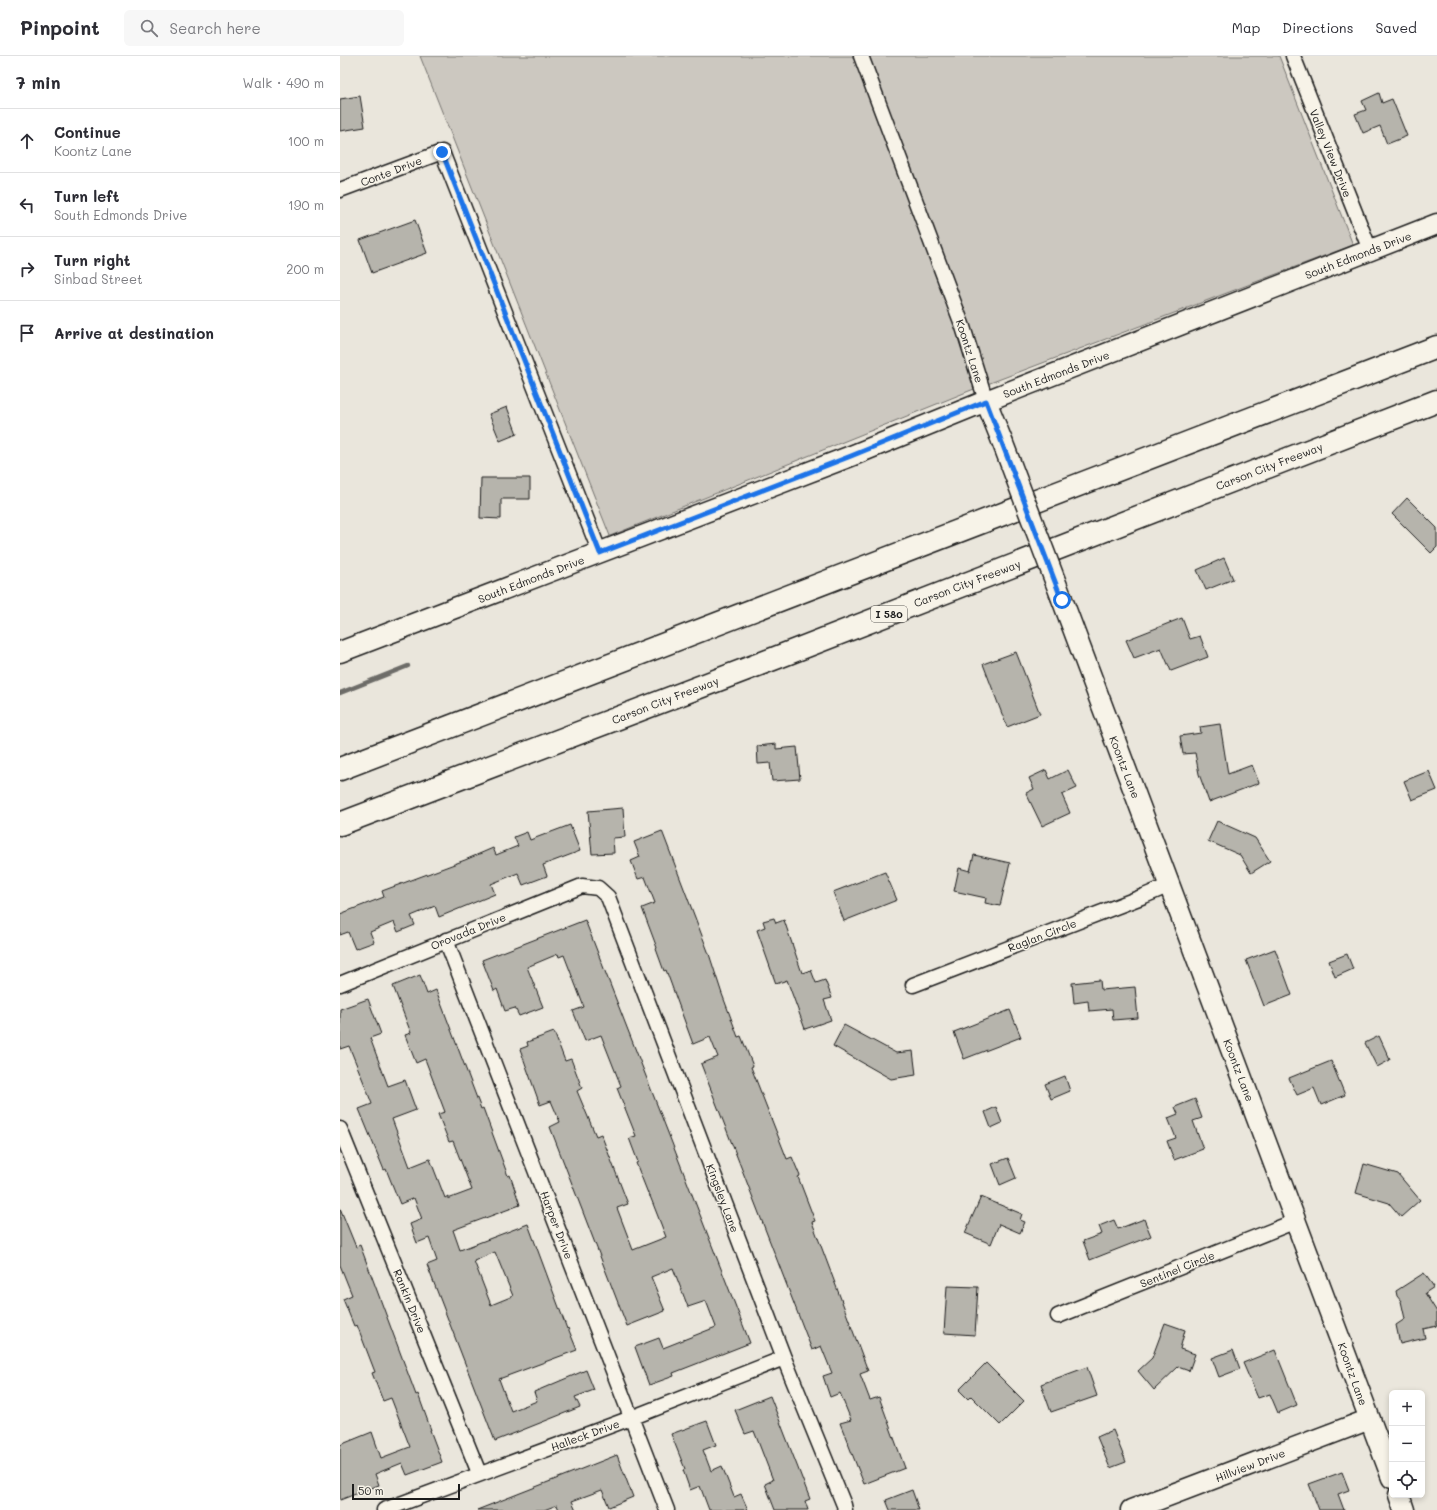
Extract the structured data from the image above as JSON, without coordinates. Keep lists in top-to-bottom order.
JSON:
{
  "streets": {
    "highway": ["Carson City Freeway", "I 580"],
    "street": [
      "Valley View Drive",
      "Conte Drive",
      "South Edmonds Drive",
      "Koontz Lane",
      "Orovada Drive",
      "Raglan Circle",
      "Kingsley Lane",
      "Harper Drive",
      "Sentinel Circle",
      "Rankin Drive",
      "Halleck Drive",
      "Hillview Drive"
    ]
  },
  "crossings": [
    ["Valley View Drive", "South Edmonds Drive"],
    ["Conte Drive", "South Edmonds Drive"],
    ["South Edmonds Drive", "Koontz Lane"],
    ["Koontz Lane", "Raglan Circle"],
    ["Koontz Lane", "Sentinel Circle"],
    ["Koontz Lane", "Hillview Drive"],
    ["Orovada Drive", "Kingsley Lane"],
    ["Orovada Drive", "Harper Drive"],
    ["Kingsley Lane", "Halleck Drive"],
    ["Harper Drive", "Halleck Drive"],
    ["Rankin Drive", "Halleck Drive"]
  ],
  "scale_bar": "50 m",
  "page": {
    "header": "Pinpoint",
    "search": "Search here",
    "nav": ["Map", "Directions", "Saved"],
    "heading": ["7 min", "Walk · 490 m"],
    "list": [
      ["Continue", "Koontz Lane", "100 m"],
      ["Turn left", "South Edmonds Drive", "190 m"],
      ["Turn right", "Sinbad Street", "200 m"],
      "Arrive at destination"
    ],
    "map_buttons": ["+", "−"],
    "scale": "50 m"
  }
}
